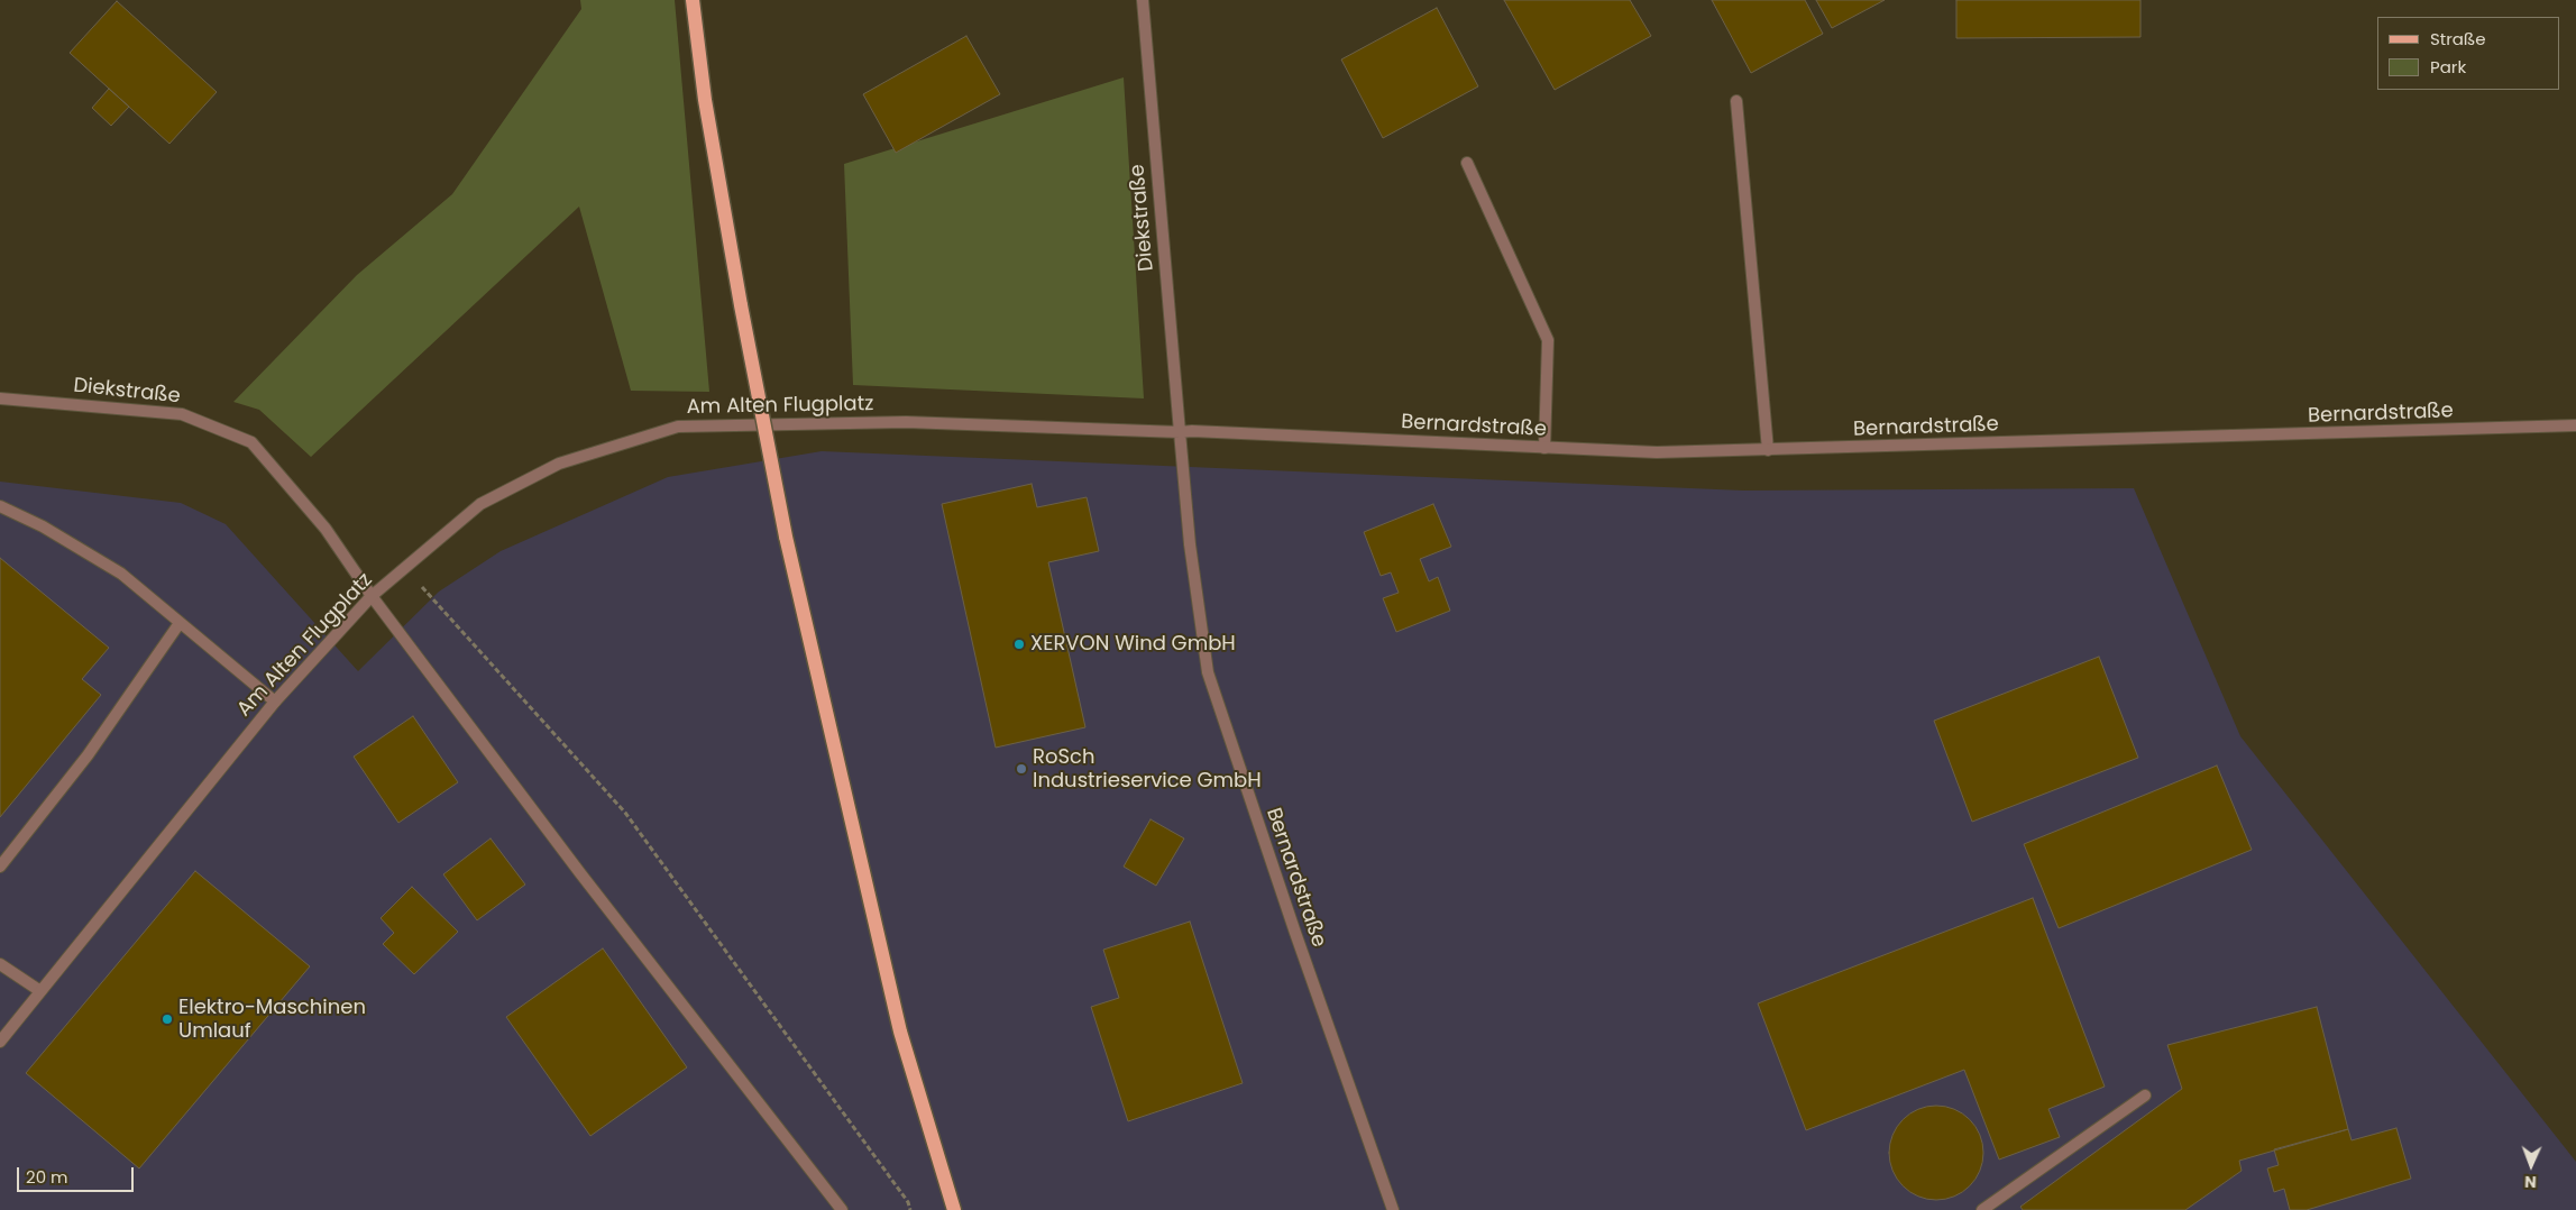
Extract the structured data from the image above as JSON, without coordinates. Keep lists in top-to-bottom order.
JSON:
{
  "streets": {
    "street": ["Diekstraße", "Am Alten Flugplatz", "Bernardstraße"]
  },
  "crossings": [
    ["Diekstraße", "Am Alten Flugplatz"],
    ["Diekstraße", "Bernardstraße"],
    ["Am Alten Flugplatz", "Bernardstraße"]
  ],
  "places": ["XERVON Wind GmbH", "RoSch Industrieservice GmbH", "Elektro-Maschinen Umlauf"],
  "legend": ["Straße", "Park"],
  "scale_bar": "20 m",
  "north": "bottom"
}
